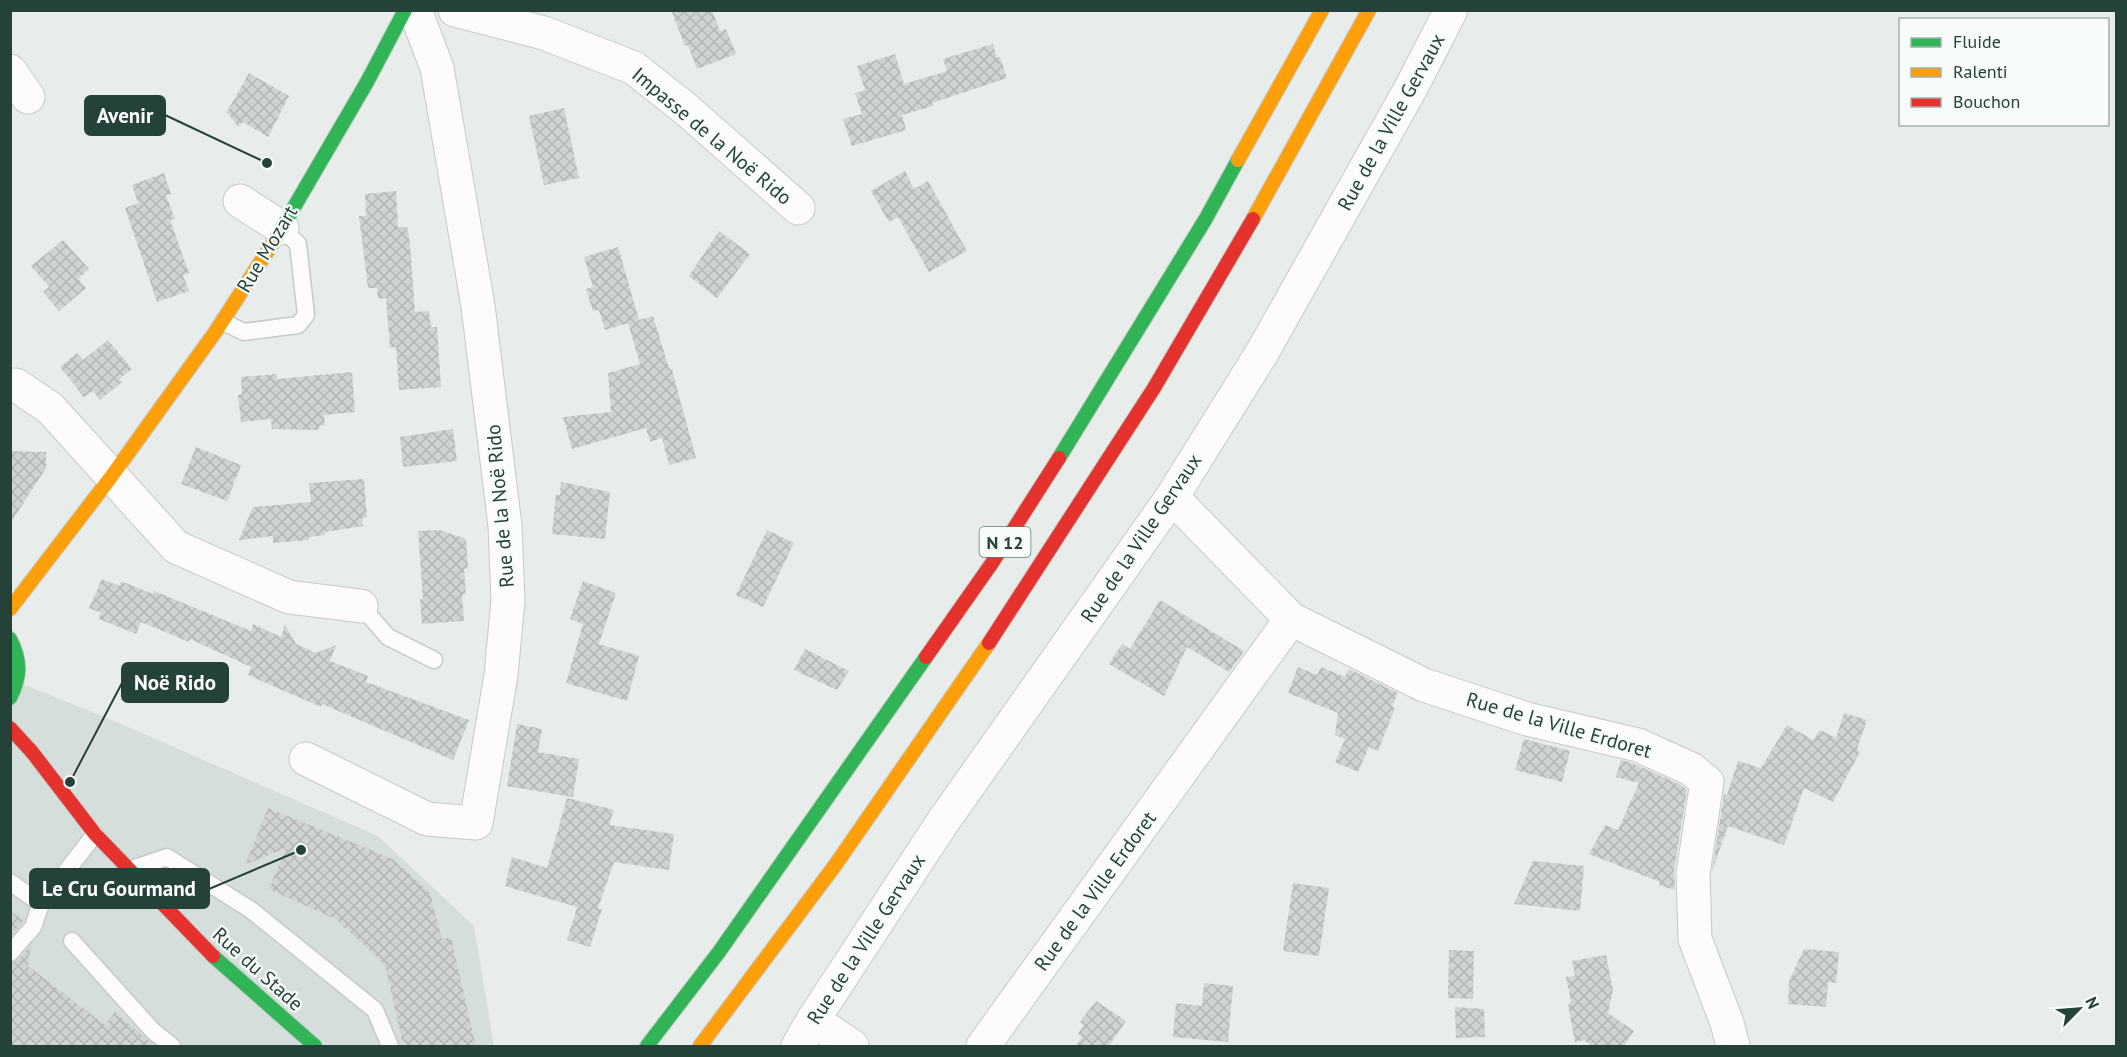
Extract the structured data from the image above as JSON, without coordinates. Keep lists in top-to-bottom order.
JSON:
{
  "streets": {
    "main road": ["Rue Mozart", "N 12", "Rue du Stade"],
    "street": [
      "Rue de la Ville Gervaux",
      "Impasse de la Noë Rido",
      "Rue de la Noë Rido",
      "Rue de la Ville Erdoret"
    ]
  },
  "crossings": [
    ["Rue de la Ville Gervaux", "Rue de la Ville Erdoret"]
  ],
  "places": ["Avenir", "Noë Rido", "Le Cru Gourmand"],
  "legend": ["Fluide", "Ralenti", "Bouchon"],
  "north": "top right"
}
